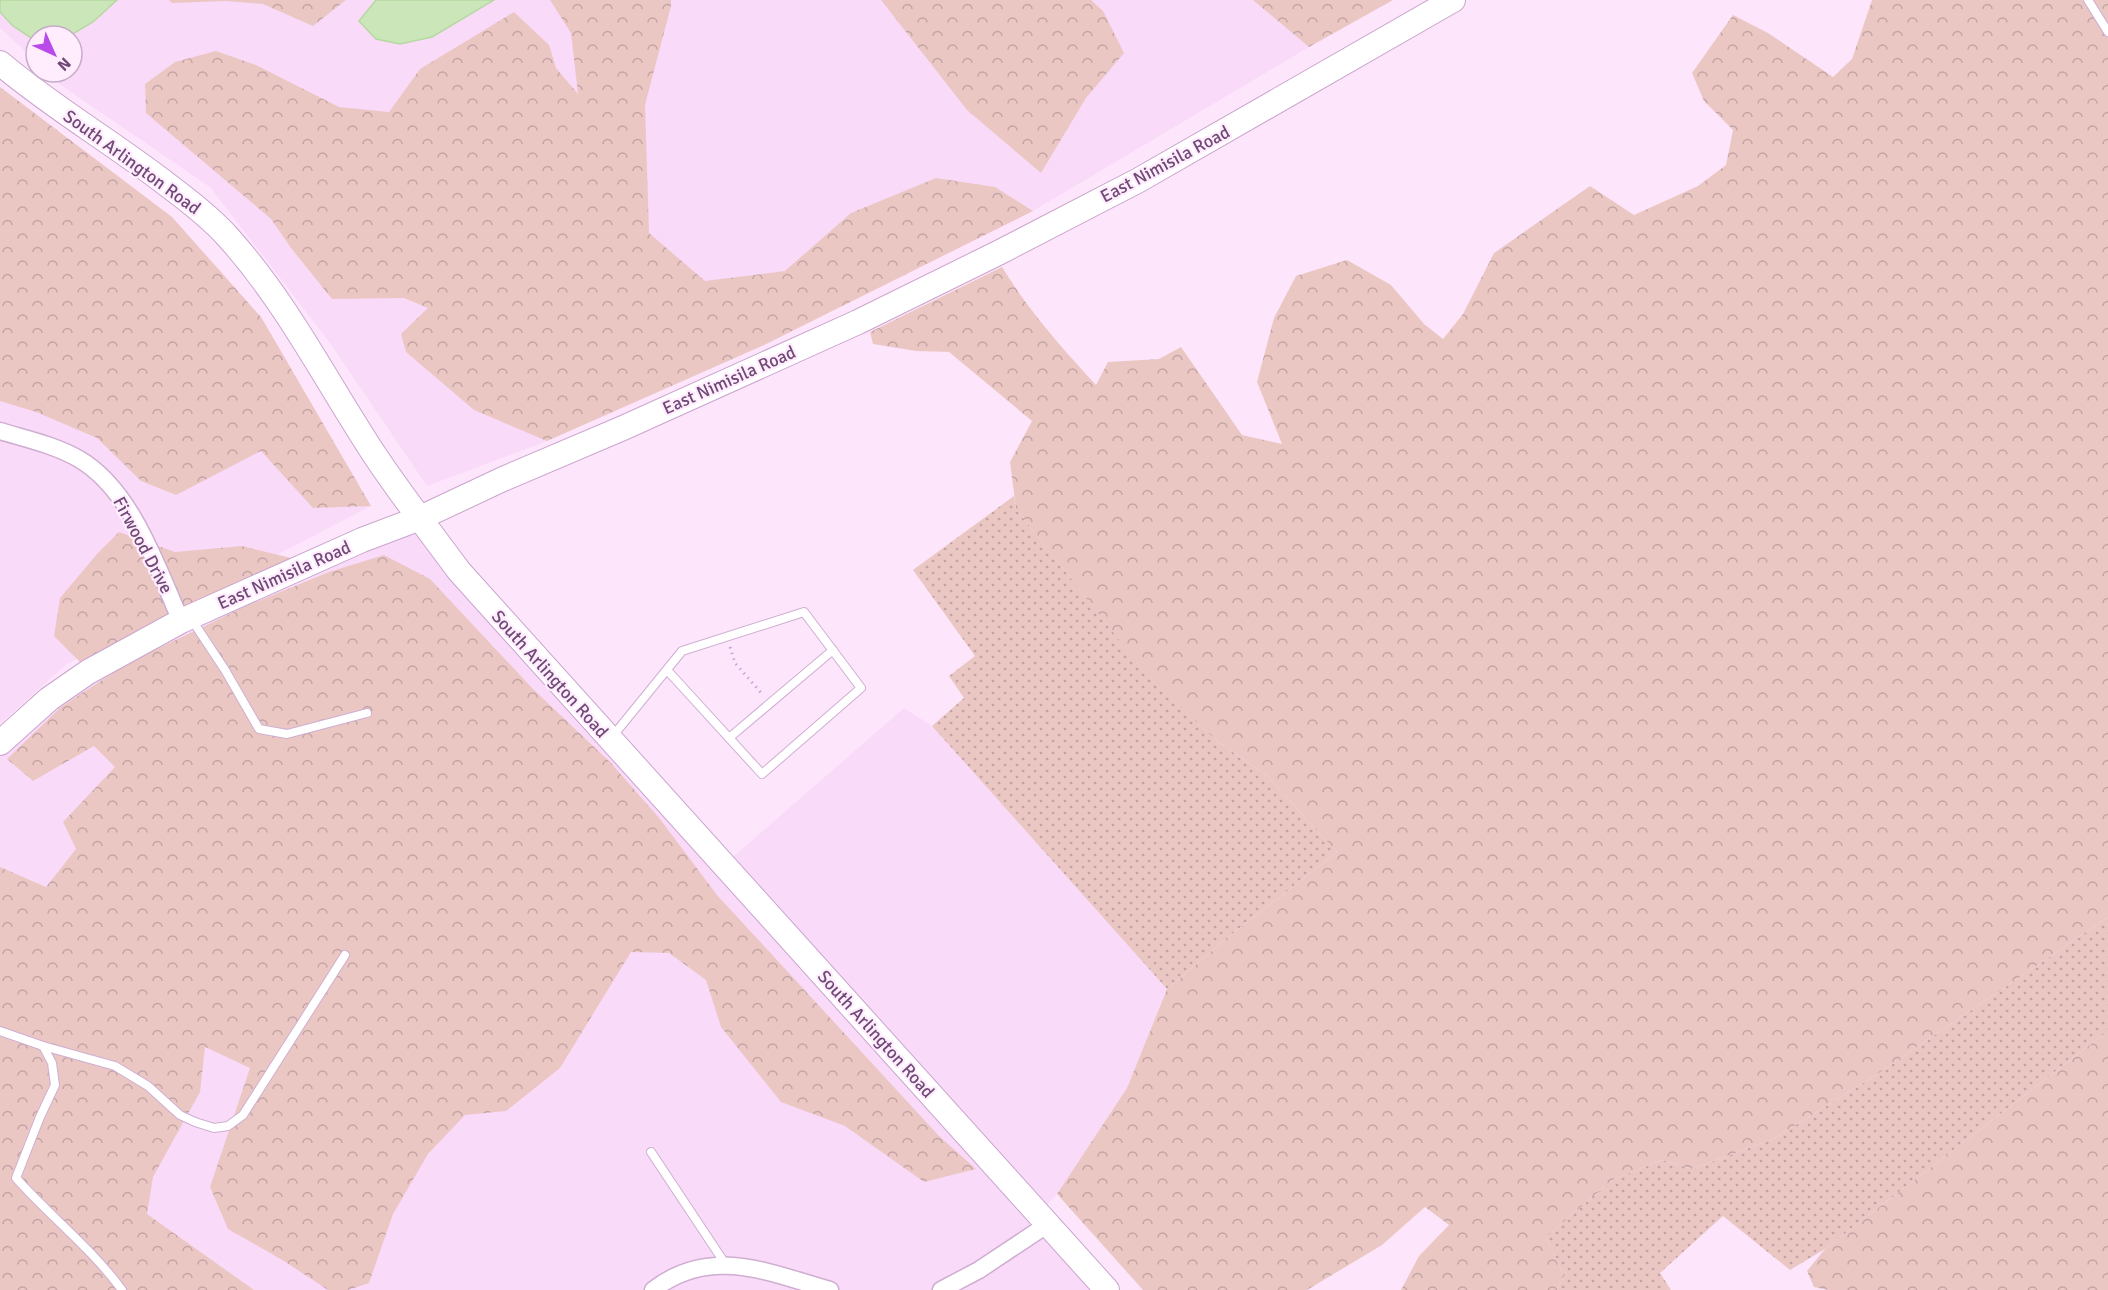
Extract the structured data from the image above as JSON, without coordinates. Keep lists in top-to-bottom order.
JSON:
{
  "streets": {
    "street": ["South Arlington Road", "East Nimisila Road", "Firwood Drive"]
  },
  "crossings": [
    ["South Arlington Road", "East Nimisila Road"],
    ["East Nimisila Road", "Firwood Drive"]
  ],
  "north": "bottom right"
}
